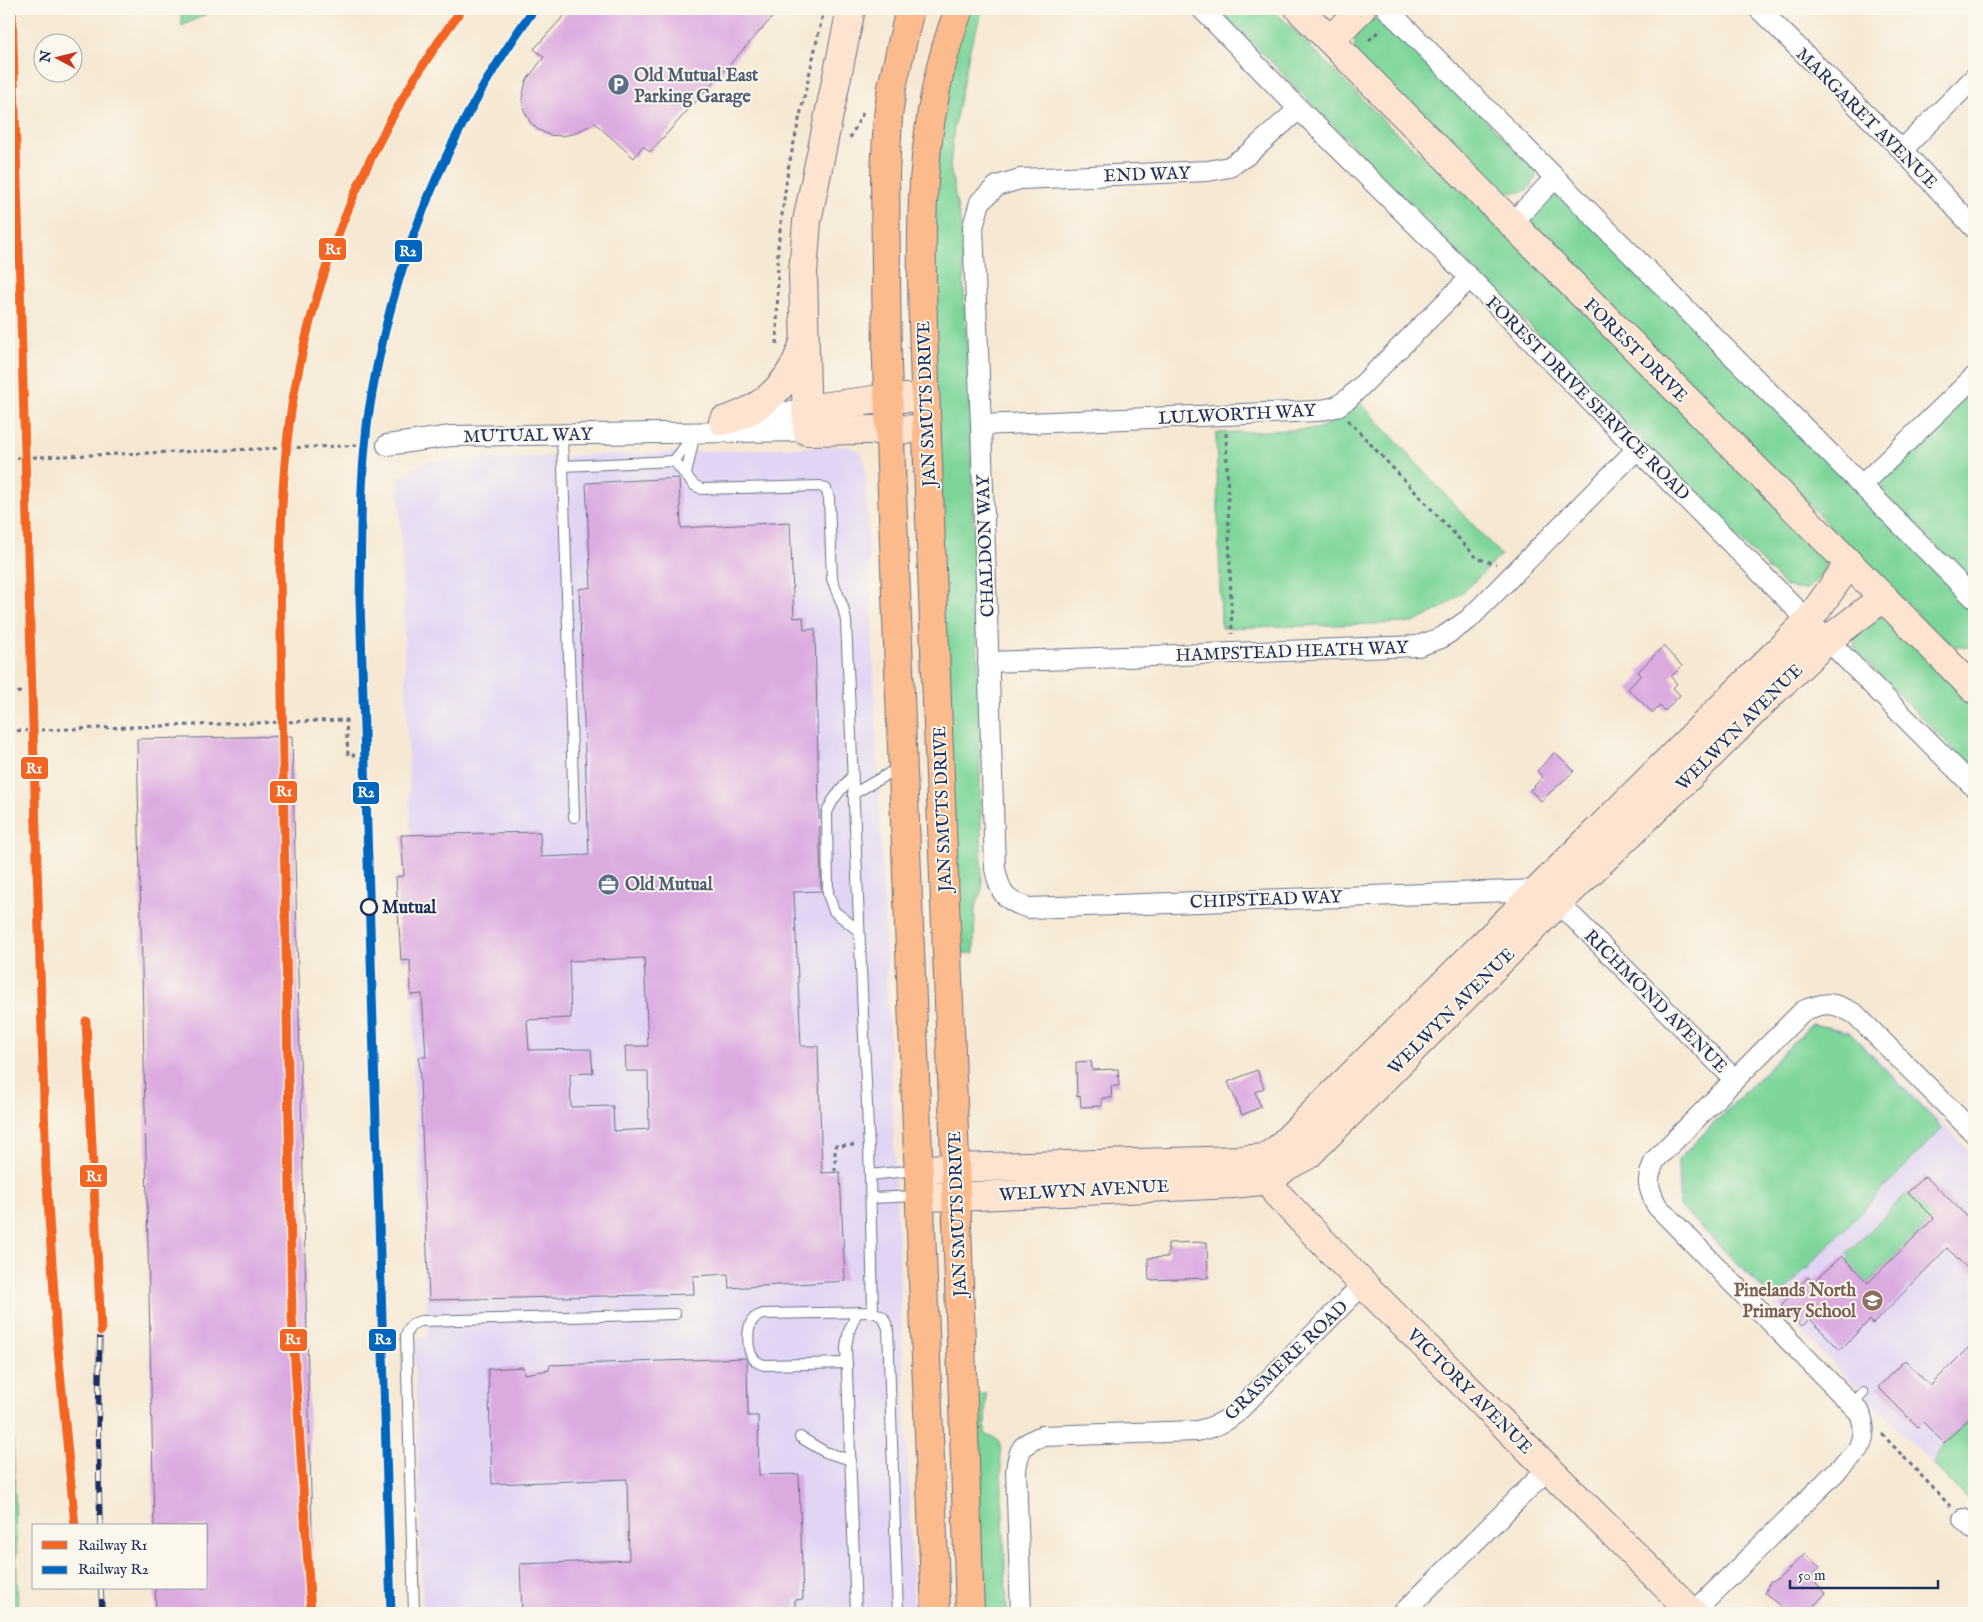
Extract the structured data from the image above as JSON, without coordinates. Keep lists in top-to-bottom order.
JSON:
{
  "streets": {
    "main road": ["JAN SMUTS DRIVE"],
    "street": [
      "MARGARET AVENUE",
      "END WAY",
      "FOREST DRIVE",
      "FOREST DRIVE SERVICE ROAD",
      "LULWORTH WAY",
      "MUTUAL WAY",
      "CHALDON WAY",
      "HAMPSTEAD HEATH WAY",
      "WELWYN AVENUE",
      "CHIPSTEAD WAY",
      "RICHMOND AVENUE",
      "GRASMERE ROAD",
      "VICTORY AVENUE"
    ]
  },
  "crossings": [
    ["END WAY", "FOREST DRIVE SERVICE ROAD"],
    ["END WAY", "CHALDON WAY"],
    ["FOREST DRIVE", "WELWYN AVENUE"],
    ["FOREST DRIVE SERVICE ROAD", "LULWORTH WAY"],
    ["FOREST DRIVE SERVICE ROAD", "HAMPSTEAD HEATH WAY"],
    ["FOREST DRIVE SERVICE ROAD", "WELWYN AVENUE"],
    ["JAN SMUTS DRIVE", "MUTUAL WAY"],
    ["JAN SMUTS DRIVE", "WELWYN AVENUE"],
    ["LULWORTH WAY", "CHALDON WAY"],
    ["CHALDON WAY", "HAMPSTEAD HEATH WAY"],
    ["CHALDON WAY", "CHIPSTEAD WAY"],
    ["WELWYN AVENUE", "CHIPSTEAD WAY"],
    ["WELWYN AVENUE", "RICHMOND AVENUE"],
    ["WELWYN AVENUE", "VICTORY AVENUE"],
    ["CHIPSTEAD WAY", "RICHMOND AVENUE"],
    ["GRASMERE ROAD", "VICTORY AVENUE"]
  ],
  "places": {
    "parking": ["Old Mutual East Parking Garage"],
    "office": ["Old Mutual"],
    "other": ["Mutual"],
    "school or university": ["Pinelands North Primary School"]
  },
  "lines": ["rail line R1", "rail line R2"],
  "legend": ["Railway R1", "Railway R2"],
  "scale_bar": "50 m",
  "north": "left"
}
